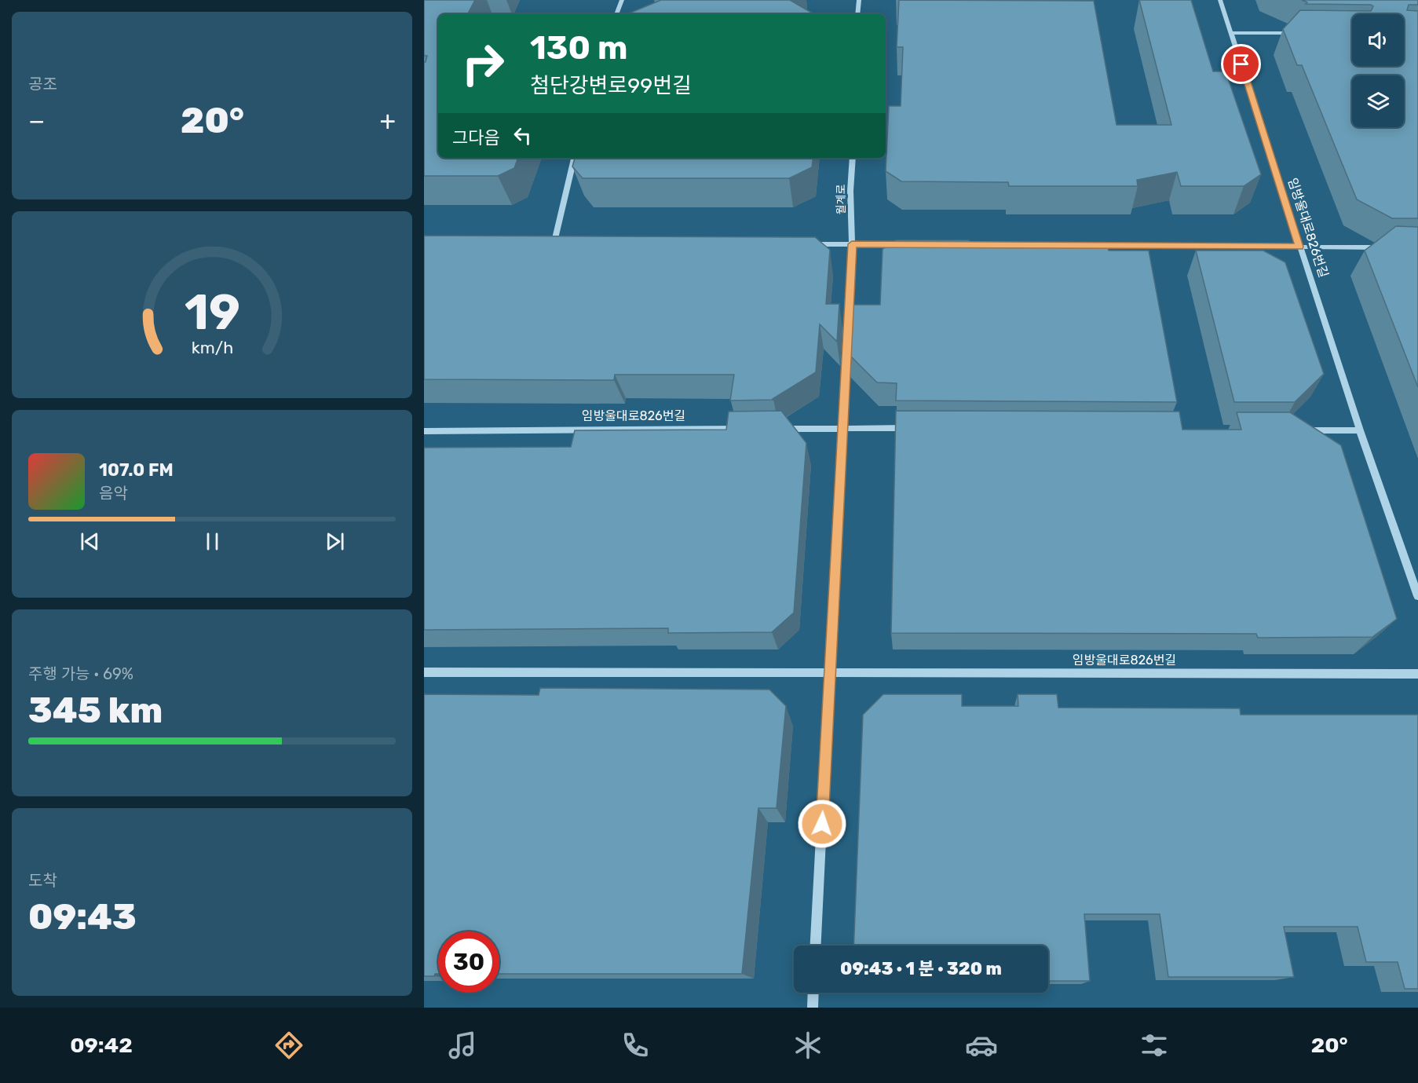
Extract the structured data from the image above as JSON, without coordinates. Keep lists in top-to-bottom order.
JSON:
{
  "streets": {
    "street": ["월계로", "임방울대로826번길"]
  },
  "page": {
    "tile": [
      "공조",
      ["주행 가능 · 69%", "345 km"],
      ["도착", "09:43"]
    ],
    "turn": ["130 m", "첨단강변로99번길"],
    "heat": ["−", "20°", "+"],
    "then": "그다음",
    "song": ["107.0 FM", "음악"],
    "limit": "30",
    "trip": "09:43 · 1 분 · 320 m",
    "tabs": ["09:42", "20°"],
    "gauge": ["19", "km/h"]
  }
}
